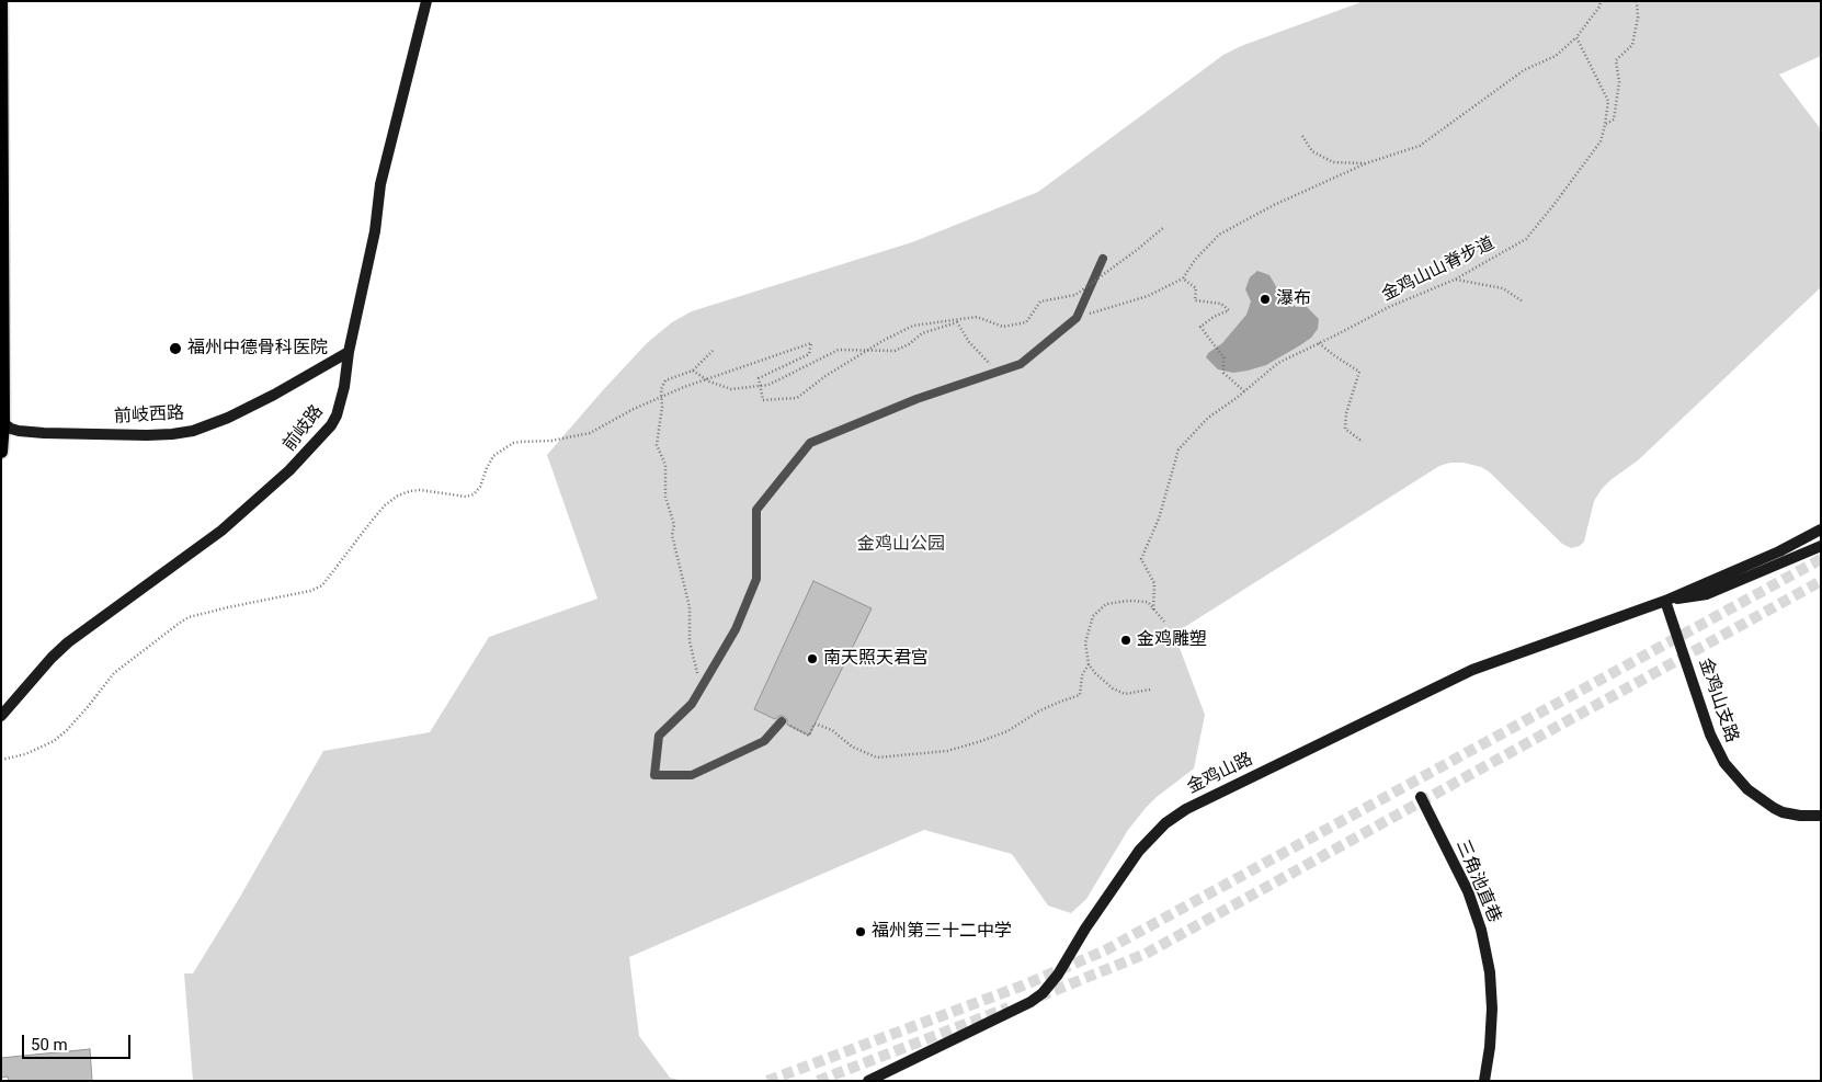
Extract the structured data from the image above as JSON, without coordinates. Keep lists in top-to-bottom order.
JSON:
{
  "streets": {
    "street": [
      "前岐西路",
      "前岐路",
      "金鸡山支路",
      "金鸡山路",
      "三角池直巷"
    ],
    "path": ["金鸡山山脊步道"]
  },
  "crossings": [
    ["前岐西路", "前岐路"],
    ["金鸡山支路", "金鸡山路"]
  ],
  "parks": ["金鸡山公园"],
  "places": [
    "瀑布",
    "福州中德骨科医院",
    "金鸡雕塑",
    "南天照天君宫",
    "福州第三十二中学"
  ],
  "scale_bar": "50 m"
}
